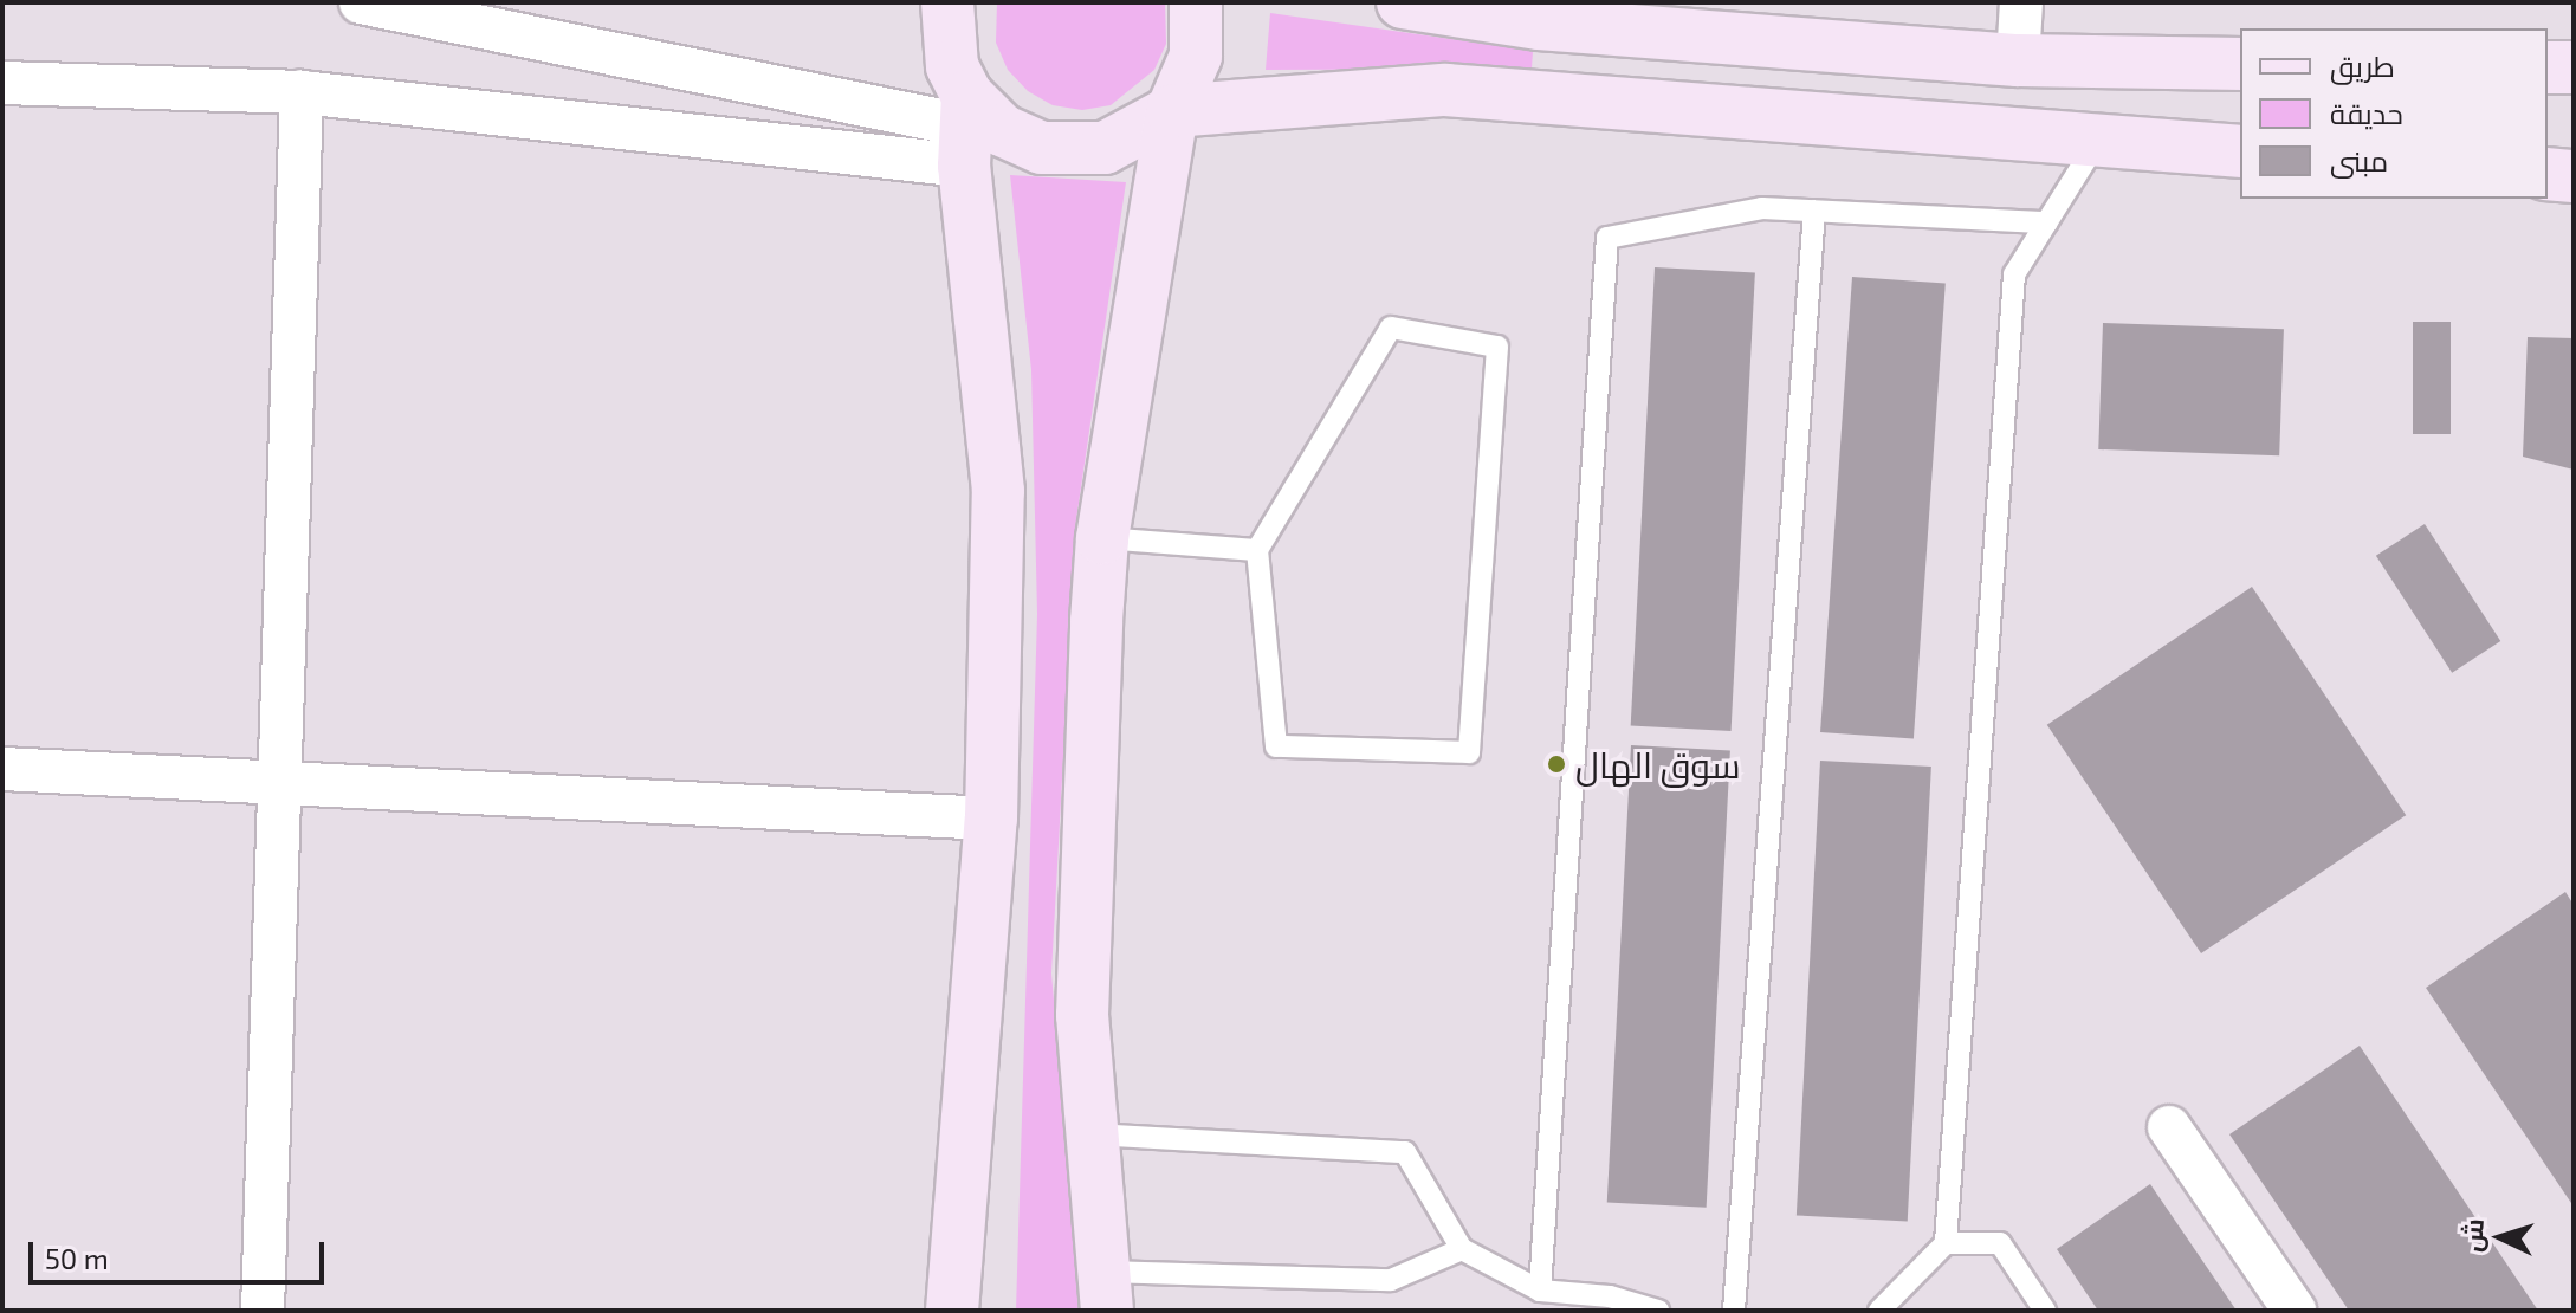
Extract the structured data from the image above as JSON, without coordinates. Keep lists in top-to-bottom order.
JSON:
{
  "places": ["سوق الهال"],
  "legend": ["طريق", "حديقة", "مبنى"],
  "scale_bar": "50 m",
  "north": "left"
}
